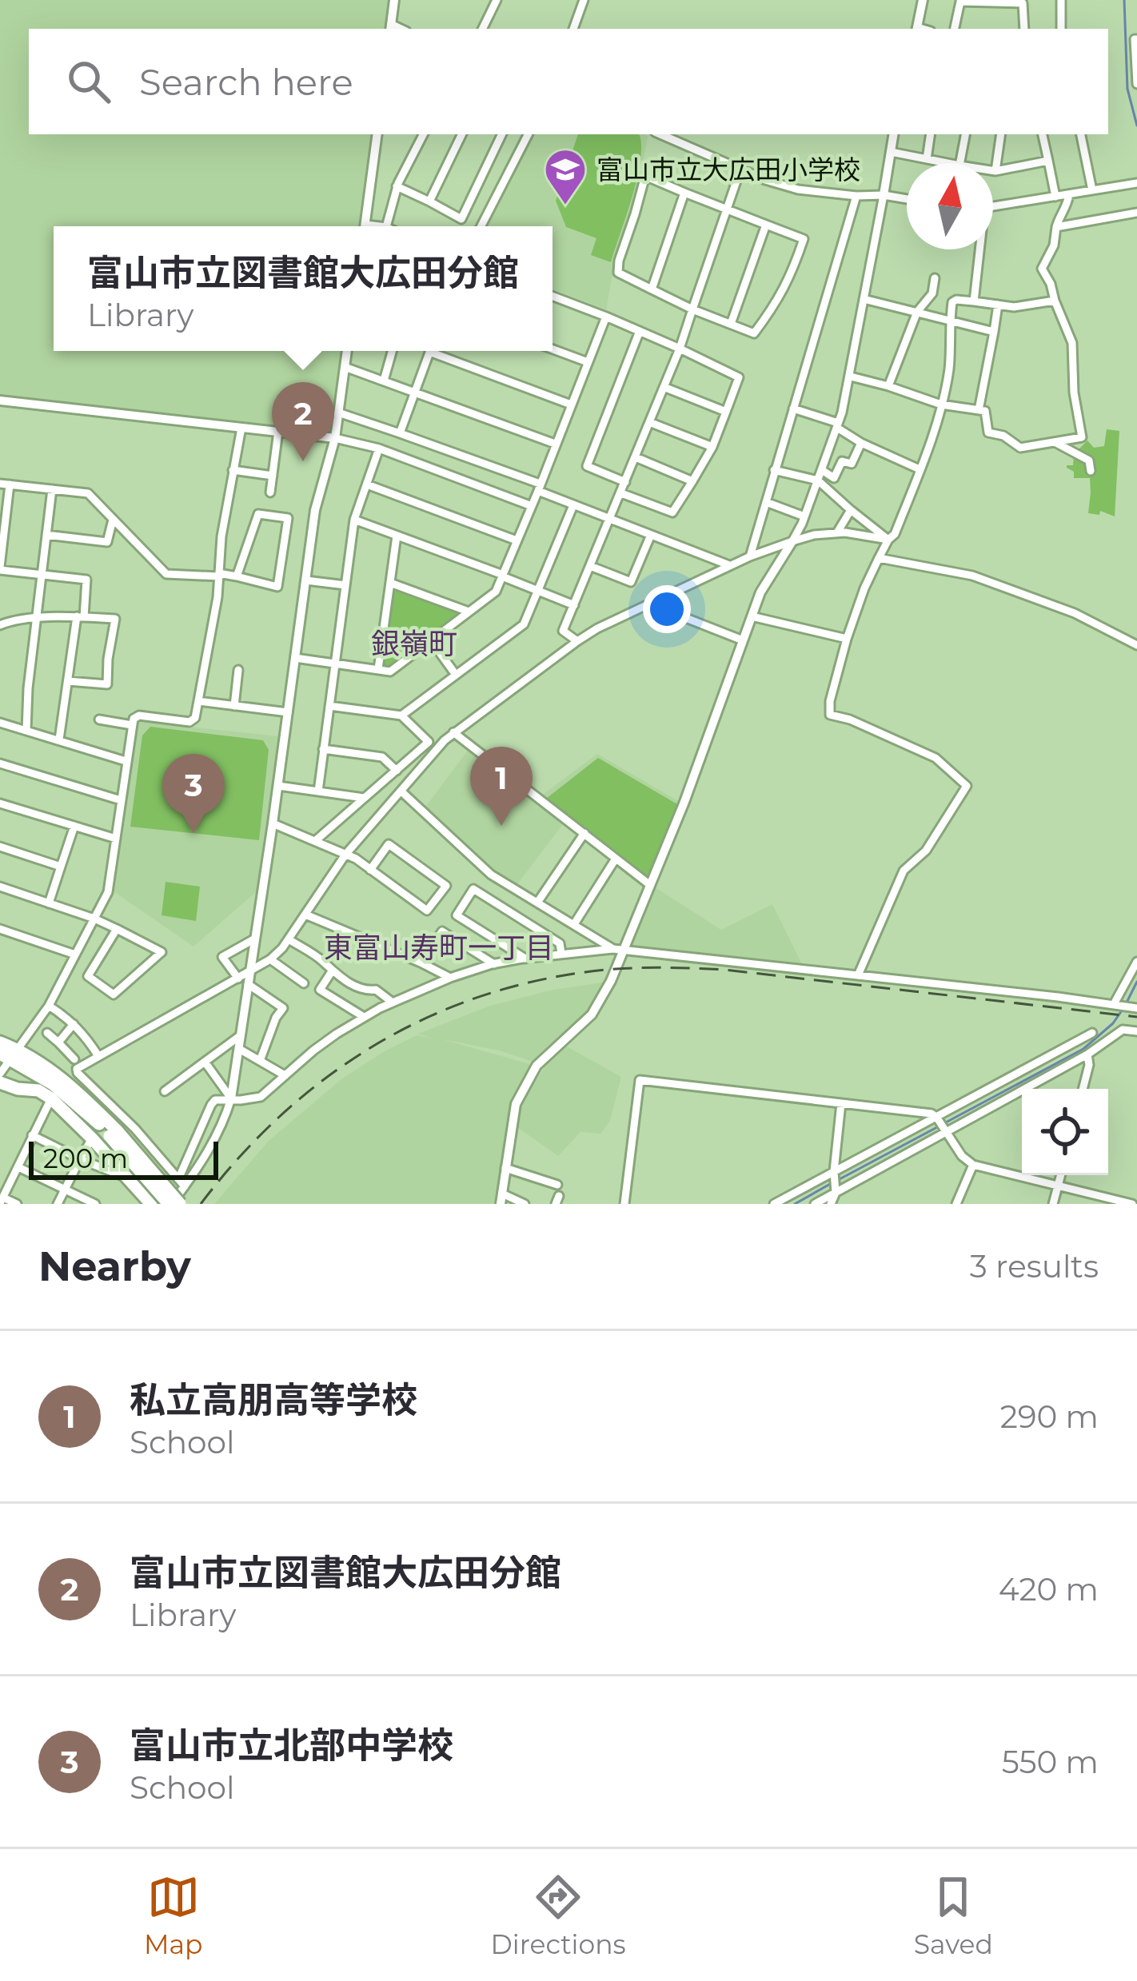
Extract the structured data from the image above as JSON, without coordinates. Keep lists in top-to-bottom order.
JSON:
{
  "districts": ["銀嶺町", "東富山寿町一丁目"],
  "places": {
    "school or university": ["富山市立大広田小学校"]
  },
  "scale_bar": "200 m",
  "north": "top",
  "page": {
    "search": "Search here",
    "popup": ["富山市立図書館大広田分館", "Library"],
    "pins": ["2", "1", "3"],
    "scale": "200 m",
    "heading": ["Nearby", "3 results"],
    "list": [
      {
        "mark": "1",
        "name": "私立高朋高等学校",
        "note": "School",
        "value": "290 m"
      },
      {
        "mark": "2",
        "name": "富山市立図書館大広田分館",
        "note": "Library",
        "value": "420 m"
      },
      {
        "mark": "3",
        "name": "富山市立北部中学校",
        "note": "School",
        "value": "550 m"
      }
    ],
    "nav": ["Map", "Directions", "Saved"]
  }
}
